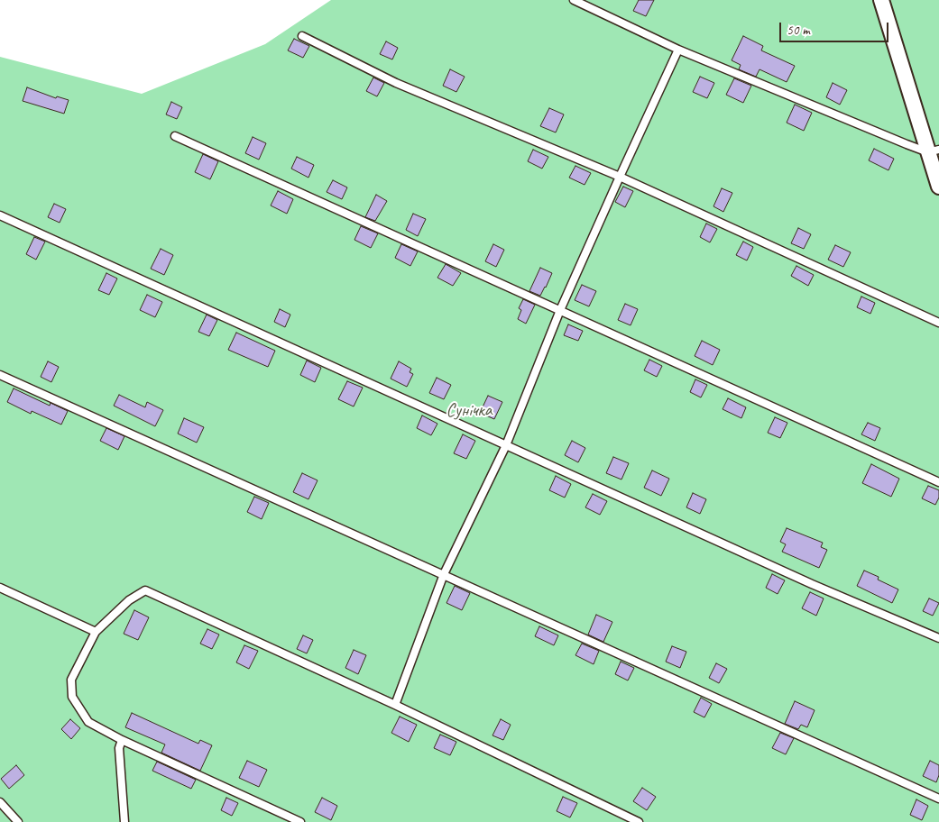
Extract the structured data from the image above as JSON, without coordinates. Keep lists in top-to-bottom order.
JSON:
{
  "parks": ["Сунічка"],
  "scale_bar": "50 m"
}
